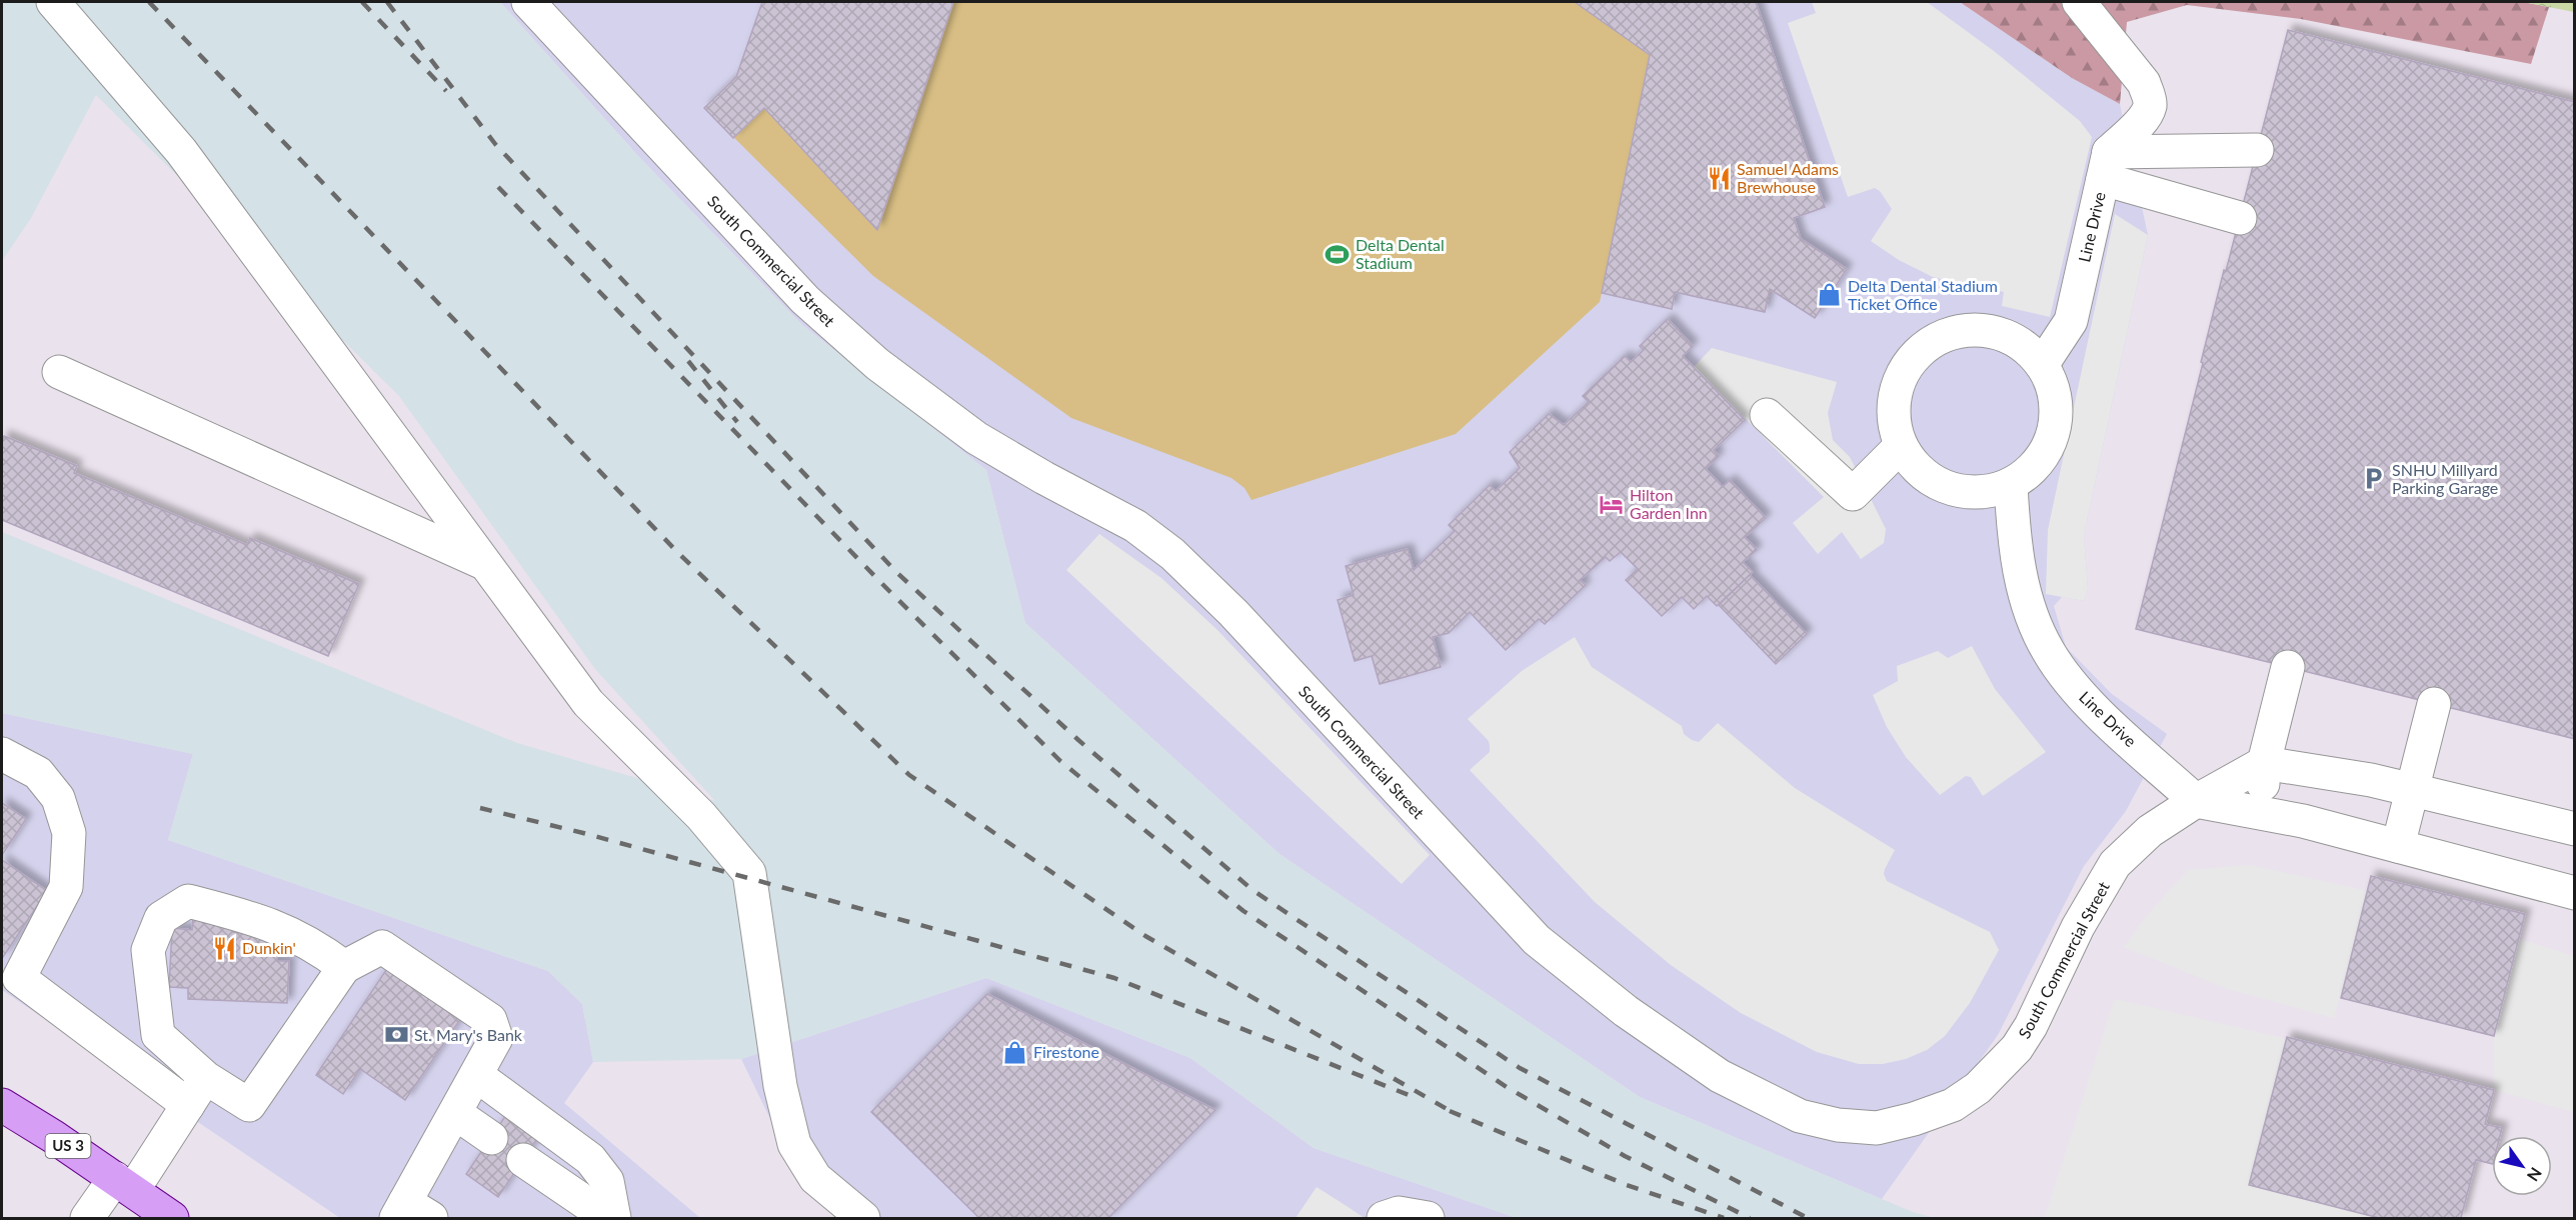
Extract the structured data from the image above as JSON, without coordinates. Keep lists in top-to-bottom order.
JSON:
{
  "streets": {
    "main road": ["US 3"],
    "street": ["Line Drive", "South Commercial Street"]
  },
  "crossings": [
    ["Line Drive", "South Commercial Street"]
  ],
  "places": {
    "restaurant": ["Samuel Adams Brewhouse", "Dunkin'"],
    "sports": ["Delta Dental Stadium"],
    "shop": ["Delta Dental Stadium Ticket Office", "Firestone"],
    "parking": ["SNHU Millyard Parking Garage"],
    "hotel": ["Hilton Garden Inn"],
    "bank": ["St. Mary's Bank"]
  },
  "north": "bottom right"
}
